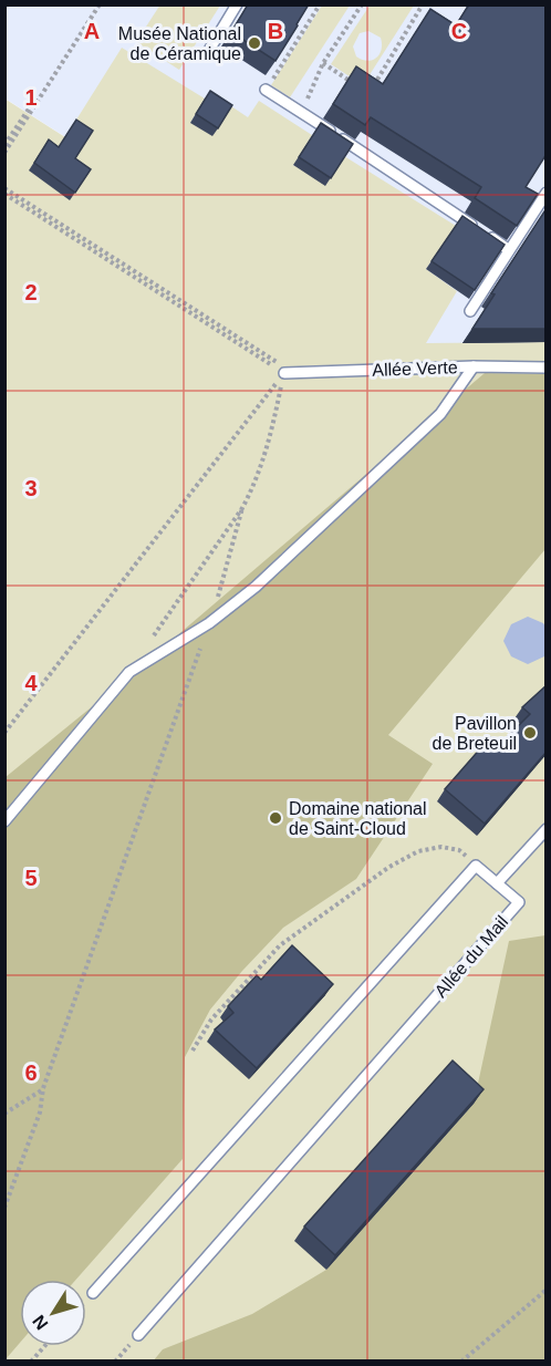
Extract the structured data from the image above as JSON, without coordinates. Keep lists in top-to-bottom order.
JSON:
{
  "streets": {
    "lane": ["Allée Verte", "Allée du Mail"]
  },
  "places": ["Musée National de Céramique", "Pavillon de Breteuil", "Domaine national de Saint-Cloud"],
  "north": "bottom left",
  "grid": {
    "columns": ["A", "B", "C"],
    "rows": [
      "1",
      "2",
      "3",
      "4",
      "5",
      "6"
    ]
  }
}
